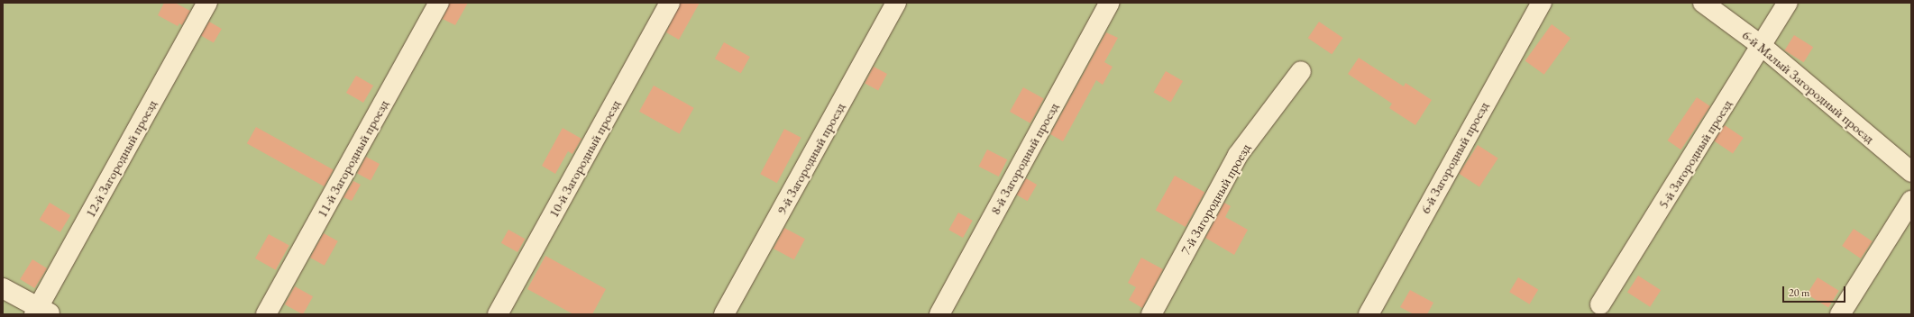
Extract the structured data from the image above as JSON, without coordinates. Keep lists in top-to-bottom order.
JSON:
{
  "streets": {
    "street": [
      "6-й Малый Загородный проезд",
      "5-й Загородный проезд",
      "6-й Загородный проезд",
      "12-й Загородный проезд",
      "11-й Загородный проезд",
      "10-й Загородный проезд",
      "9-й Загородный проезд",
      "8-й Загородный проезд",
      "7-й Загородный проезд"
    ]
  },
  "crossings": [
    ["6-й Малый Загородный проезд", "5-й Загородный проезд"]
  ],
  "scale_bar": "20 m"
}
